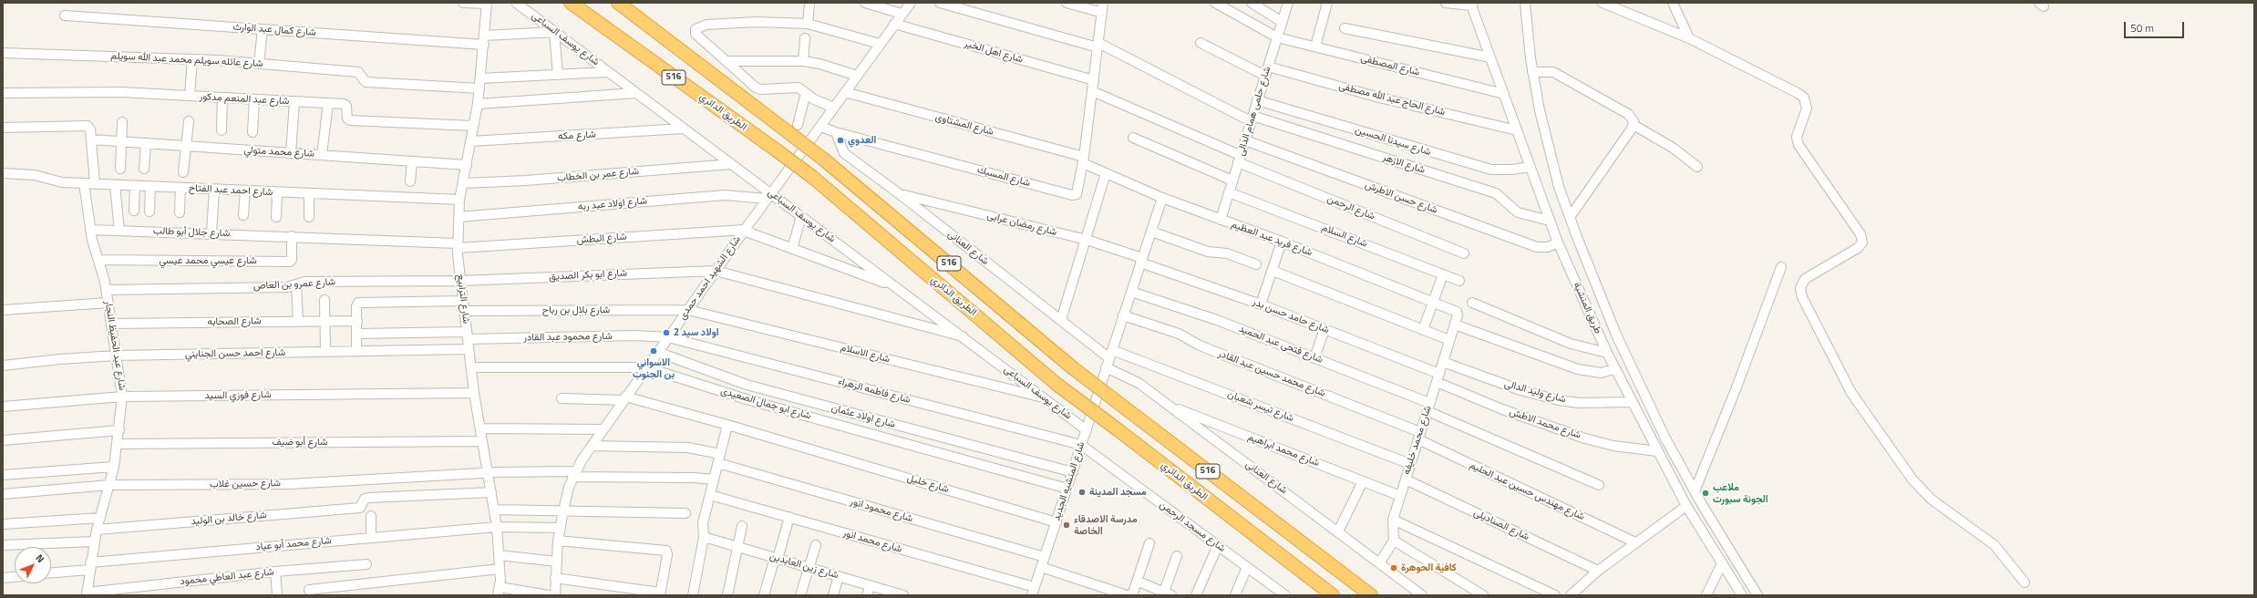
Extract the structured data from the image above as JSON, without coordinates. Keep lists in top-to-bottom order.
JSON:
{
  "streets": {
    "highway": ["516", "الطريق الدائري"],
    "street": [
      "شارع كمال عبد الوارث",
      "شارع يوسف السباعى",
      "شارع اهل الخير",
      "شارع عائله سويلم محمد عبد الله سويلم",
      "شارع المصطفى",
      "شارع عبد المنعم مدكور",
      "شارع الحاج عبد الله مصطفى",
      "شارع حلمى همام الدالى",
      "شارع المشتاوى",
      "شارع مكه",
      "شارع سيدنا الحسين",
      "شارع محمد متولي",
      "شارع الازهر",
      "شارع عمر بن الخطاب",
      "شارع المسبك",
      "شارع احمد عبد الفتاح",
      "شارع حسن الاطرش",
      "شارع اولاد عبد ربه",
      "شارع الرحمن",
      "شارع رمضان عرابى",
      "شارع جلال أبو طالب",
      "شارع السلام",
      "شارع البطش",
      "شارع فريد عبد العظيم",
      "شارع العنانى",
      "شارع عيسي محمد عيسي",
      "شارع ابو بكر الصديق",
      "شارع الشهيد احمد حمدى",
      "شارع عمرو بن العاص",
      "شارع الترابيع",
      "طريق المنشية",
      "شارع بلال بن رباح",
      "شارع حامد حسن بدر",
      "شارع الصحابه",
      "شارع محمود عبد القادر",
      "شارع فتحى عبد الحميد",
      "شارع عبد الحفيظ النجار",
      "شارع احمد حسن الجنايني",
      "شارع الاسلام",
      "شارع محمد حسين عبد القادر",
      "شارع فاطمه الزهراء",
      "شارع وليد الدالى",
      "شارع فوزي السيد",
      "شارع ابو جمال الصعيدى",
      "شارع تيسر شعبان",
      "شارع اولاد عثمان",
      "شارع محمد الاطش",
      "شارع محمد خليفه",
      "شارع أبو ضيف",
      "شارع محمد ابراهيم",
      "شارع المنشيه الجديد",
      "شارع حسين غلاب",
      "شارع خليل",
      "شارع مهندس حسين عبد الحليم",
      "شارع محمود انور",
      "شارع خالد بن الوليد",
      "شارع الصناديلى",
      "شارع مسجد الرحمن",
      "شارع محمد انور",
      "شارع محمد أبو عياد",
      "شارع زين العابدين",
      "شارع عبد العاطي محمود"
    ]
  },
  "crossings": [
    ["شارع كمال عبد الوارث", "شارع يوسف السباعى"],
    ["شارع كمال عبد الوارث", "شارع الترابيع"],
    ["شارع يوسف السباعى", "شارع مكه"],
    ["شارع يوسف السباعى", "شارع عمر بن الخطاب"],
    ["شارع يوسف السباعى", "شارع اولاد عبد ربه"],
    ["شارع يوسف السباعى", "شارع الشهيد احمد حمدى"],
    ["شارع يوسف السباعى", "شارع الاسلام"],
    ["شارع يوسف السباعى", "شارع المنشيه الجديد"],
    ["شارع اهل الخير", "شارع المسبك"],
    ["شارع اهل الخير", "شارع الشهيد احمد حمدى"],
    ["شارع عائله سويلم محمد عبد الله سويلم", "شارع الترابيع"],
    ["شارع المصطفى", "شارع حلمى همام الدالى"],
    ["شارع المصطفى", "طريق المنشية"],
    ["شارع عبد المنعم مدكور", "شارع الترابيع"],
    ["شارع الحاج عبد الله مصطفى", "شارع حلمى همام الدالى"],
    ["شارع الحاج عبد الله مصطفى", "طريق المنشية"],
    ["شارع حلمى همام الدالى", "شارع سيدنا الحسين"],
    ["شارع حلمى همام الدالى", "شارع الازهر"],
    ["شارع حلمى همام الدالى", "شارع حسن الاطرش"],
    ["شارع حلمى همام الدالى", "شارع الرحمن"],
    ["شارع حلمى همام الدالى", "شارع السلام"],
    ["شارع حلمى همام الدالى", "شارع فريد عبد العظيم"],
    ["شارع المشتاوى", "شارع المسبك"],
    ["شارع المشتاوى", "شارع فريد عبد العظيم"],
    ["شارع المشتاوى", "شارع الشهيد احمد حمدى"],
    ["شارع مكه", "شارع الترابيع"],
    ["شارع سيدنا الحسين", "طريق المنشية"],
    ["شارع محمد متولي", "شارع الترابيع"],
    ["شارع الازهر", "شارع المسبك"],
    ["شارع الازهر", "طريق المنشية"],
    ["شارع عمر بن الخطاب", "شارع الترابيع"],
    ["شارع المسبك", "شارع الرحمن"],
    ["شارع المسبك", "شارع فريد عبد العظيم"],
    ["شارع المسبك", "شارع العنانى"],
    ["شارع المسبك", "شارع الشهيد احمد حمدى"],
    ["شارع احمد عبد الفتاح", "شارع الترابيع"],
    ["شارع احمد عبد الفتاح", "شارع عبد الحفيظ النجار"],
    ["شارع حسن الاطرش", "طريق المنشية"],
    ["شارع اولاد عبد ربه", "شارع الشهيد احمد حمدى"],
    ["شارع اولاد عبد ربه", "شارع الترابيع"],
    ["شارع رمضان عرابى", "شارع العنانى"],
    ["شارع رمضان عرابى", "شارع حامد حسن بدر"],
    ["شارع رمضان عرابى", "شارع المنشيه الجديد"],
    ["شارع جلال أبو طالب", "شارع البطش"],
    ["شارع جلال أبو طالب", "شارع عيسي محمد عيسي"],
    ["شارع جلال أبو طالب", "شارع عبد الحفيظ النجار"],
    ["شارع البطش", "شارع عيسي محمد عيسي"],
    ["شارع البطش", "شارع الشهيد احمد حمدى"],
    ["شارع البطش", "شارع الترابيع"],
    ["شارع فريد عبد العظيم", "شارع محمد خليفه"],
    ["شارع فريد عبد العظيم", "شارع المنشيه الجديد"],
    ["شارع العنانى", "شارع تيسر شعبان"],
    ["شارع العنانى", "شارع محمد ابراهيم"],
    ["شارع العنانى", "شارع المنشيه الجديد"],
    ["شارع عيسي محمد عيسي", "شارع عبد الحفيظ النجار"],
    ["شارع ابو بكر الصديق", "شارع الشهيد احمد حمدى"],
    ["شارع ابو بكر الصديق", "شارع عمرو بن العاص"],
    ["شارع ابو بكر الصديق", "شارع الترابيع"],
    ["شارع الشهيد احمد حمدى", "شارع بلال بن رباح"],
    ["شارع الشهيد احمد حمدى", "شارع محمود عبد القادر"],
    ["شارع الشهيد احمد حمدى", "شارع الاسلام"],
    ["شارع الشهيد احمد حمدى", "شارع فاطمه الزهراء"],
    ["شارع الشهيد احمد حمدى", "شارع ابو جمال الصعيدى"],
    ["شارع الشهيد احمد حمدى", "شارع اولاد عثمان"],
    ["شارع الشهيد احمد حمدى", "شارع حسين غلاب"],
    ["شارع الشهيد احمد حمدى", "شارع خليل"],
    ["شارع الشهيد احمد حمدى", "شارع محمود انور"],
    ["شارع الشهيد احمد حمدى", "شارع محمد أبو عياد"],
    ["شارع عمرو بن العاص", "شارع الترابيع"],
    ["شارع عمرو بن العاص", "شارع عبد الحفيظ النجار"],
    ["شارع الترابيع", "شارع بلال بن رباح"],
    ["شارع الترابيع", "شارع محمود عبد القادر"],
    ["شارع الترابيع", "شارع احمد حسن الجنايني"],
    ["شارع الترابيع", "شارع فوزي السيد"],
    ["شارع الترابيع", "شارع أبو ضيف"],
    ["شارع الترابيع", "شارع حسين غلاب"],
    ["شارع الترابيع", "شارع خالد بن الوليد"],
    ["شارع الترابيع", "شارع محمد أبو عياد"],
    ["طريق المنشية", "شارع وليد الدالى"],
    ["طريق المنشية", "شارع محمد الاطش"],
    ["شارع بلال بن رباح", "شارع الاسلام"],
    ["شارع حامد حسن بدر", "شارع محمد الاطش"],
    ["شارع حامد حسن بدر", "شارع محمد خليفه"],
    ["شارع حامد حسن بدر", "شارع المنشيه الجديد"],
    ["شارع الصحابه", "شارع عبد الحفيظ النجار"],
    ["شارع محمود عبد القادر", "شارع فاطمه الزهراء"],
    ["شارع فتحى عبد الحميد", "شارع محمد خليفه"],
    ["شارع فتحى عبد الحميد", "شارع المنشيه الجديد"],
    ["شارع عبد الحفيظ النجار", "شارع احمد حسن الجنايني"],
    ["شارع عبد الحفيظ النجار", "شارع فوزي السيد"],
    ["شارع عبد الحفيظ النجار", "شارع أبو ضيف"],
    ["شارع عبد الحفيظ النجار", "شارع حسين غلاب"],
    ["شارع عبد الحفيظ النجار", "شارع خالد بن الوليد"],
    ["شارع عبد الحفيظ النجار", "شارع محمد أبو عياد"],
    ["شارع عبد الحفيظ النجار", "شارع عبد العاطي محمود"],
    ["شارع محمد حسين عبد القادر", "شارع محمد خليفه"],
    ["شارع محمد حسين عبد القادر", "شارع المنشيه الجديد"],
    ["شارع محمد حسين عبد القادر", "شارع مهندس حسين عبد الحليم"],
    ["شارع فاطمه الزهراء", "شارع المنشيه الجديد"],
    ["شارع فاطمه الزهراء", "شارع مسجد الرحمن"],
    ["شارع وليد الدالى", "شارع محمد خليفه"],
    ["شارع ابو جمال الصعيدى", "شارع المنشيه الجديد"],
    ["شارع تيسر شعبان", "شارع محمد خليفه"],
    ["شارع تيسر شعبان", "شارع المنشيه الجديد"],
    ["شارع اولاد عثمان", "شارع المنشيه الجديد"],
    ["شارع محمد الاطش", "شارع محمد خليفه"],
    ["شارع محمد خليفه", "شارع محمد ابراهيم"],
    ["شارع محمد خليفه", "شارع مهندس حسين عبد الحليم"],
    ["شارع محمد خليفه", "شارع الصناديلى"],
    ["شارع المنشيه الجديد", "شارع خليل"],
    ["شارع المنشيه الجديد", "شارع محمود انور"],
    ["شارع المنشيه الجديد", "شارع مسجد الرحمن"],
    ["شارع المنشيه الجديد", "شارع محمد انور"]
  ],
  "places": [
    "العدوي",
    "اولاد سيد 2",
    "الاسواني بن الجنوب",
    "مسجد المدينة",
    "ملاعب الجونة سبورت",
    "مدرسة الاصدقاء الخاصة",
    "كافية الحوهرة"
  ],
  "scale_bar": "50 m",
  "north": "top right"
}
